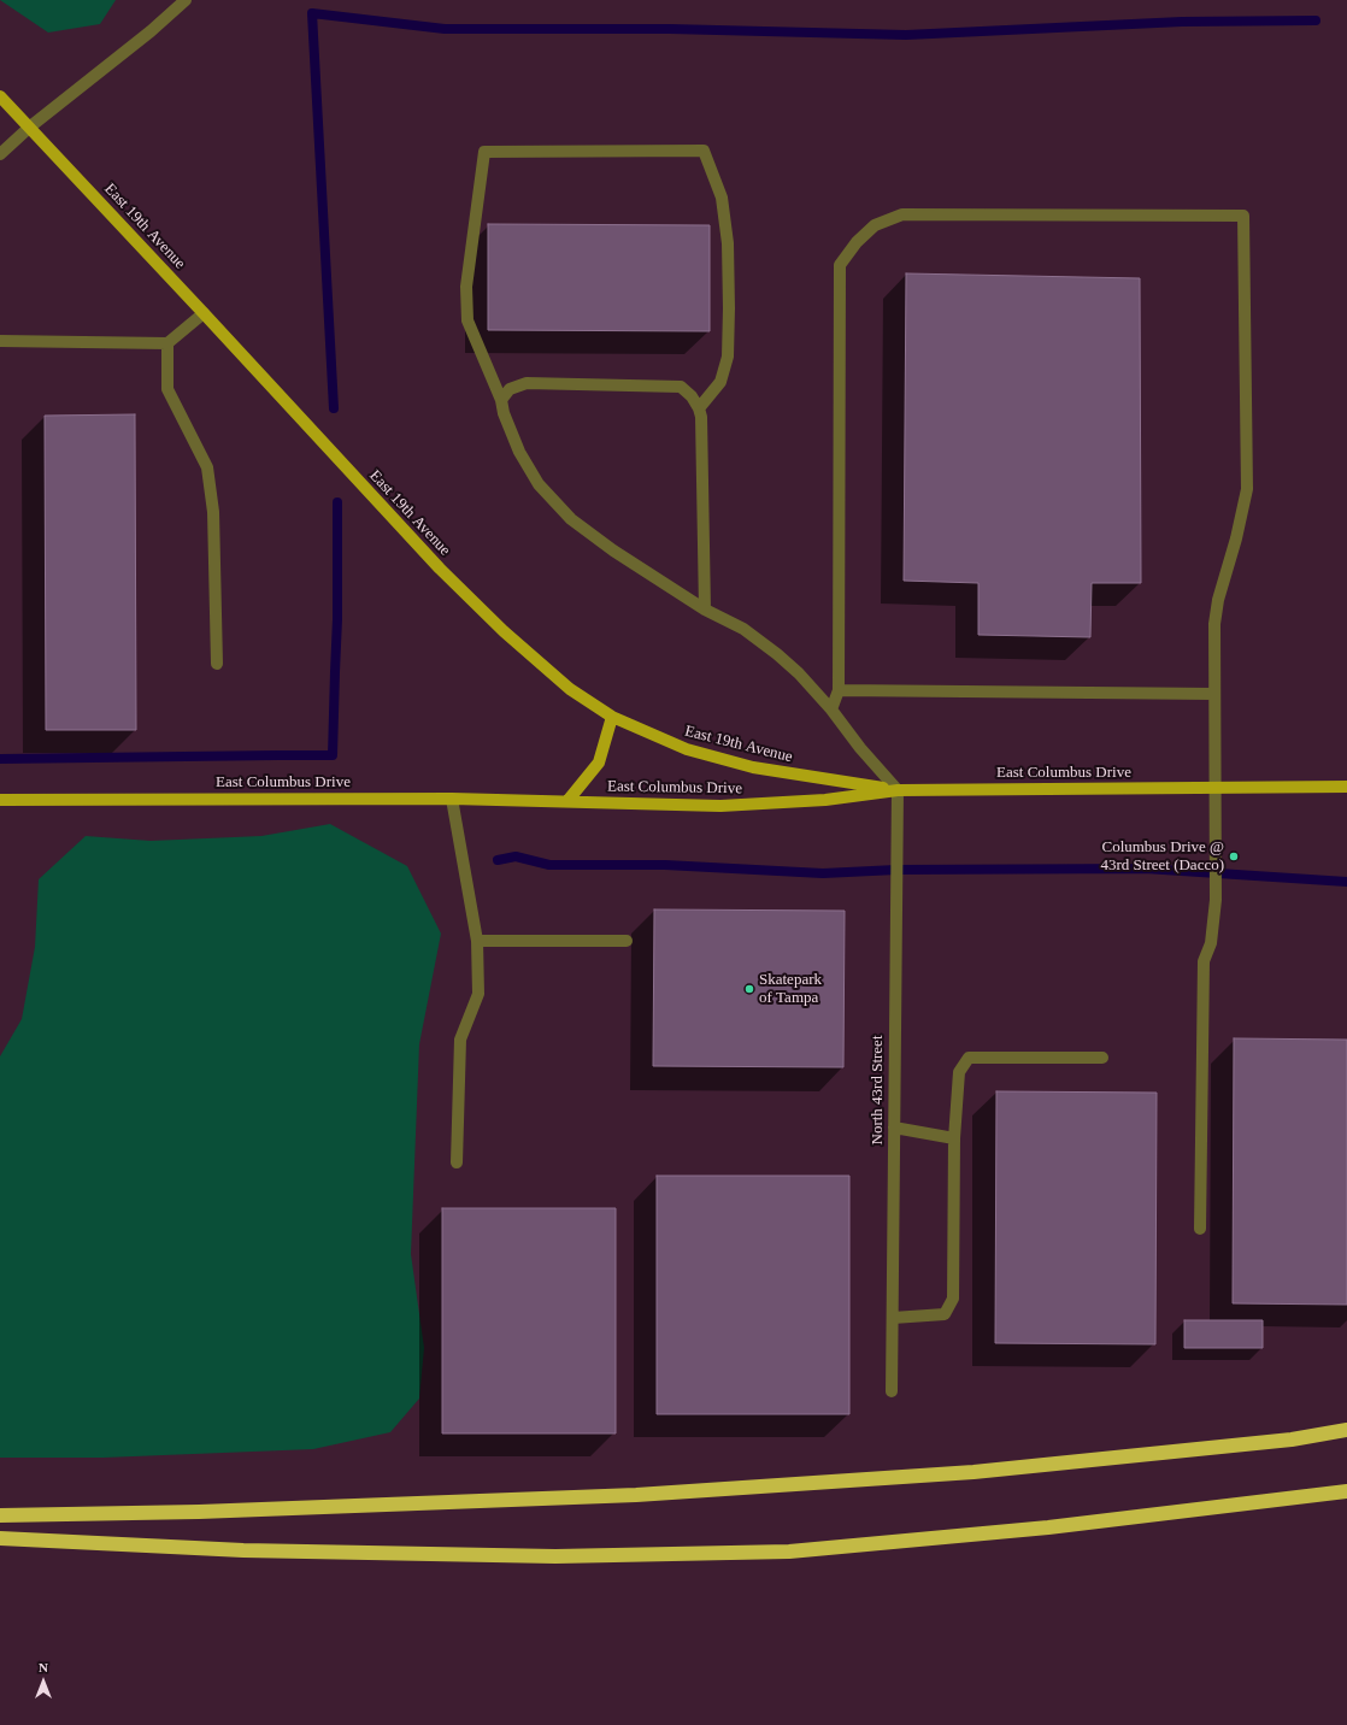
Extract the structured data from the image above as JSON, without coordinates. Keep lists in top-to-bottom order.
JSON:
{
  "streets": {
    "main road": ["East 19th Avenue", "East Columbus Drive"],
    "street": ["North 43rd Street"]
  },
  "crossings": [
    ["East 19th Avenue", "East Columbus Drive"],
    ["East 19th Avenue", "North 43rd Street"],
    ["East Columbus Drive", "North 43rd Street"]
  ],
  "places": ["Columbus Drive @ 43rd Street (Dacco)", "Skatepark of Tampa"],
  "north": "top"
}
